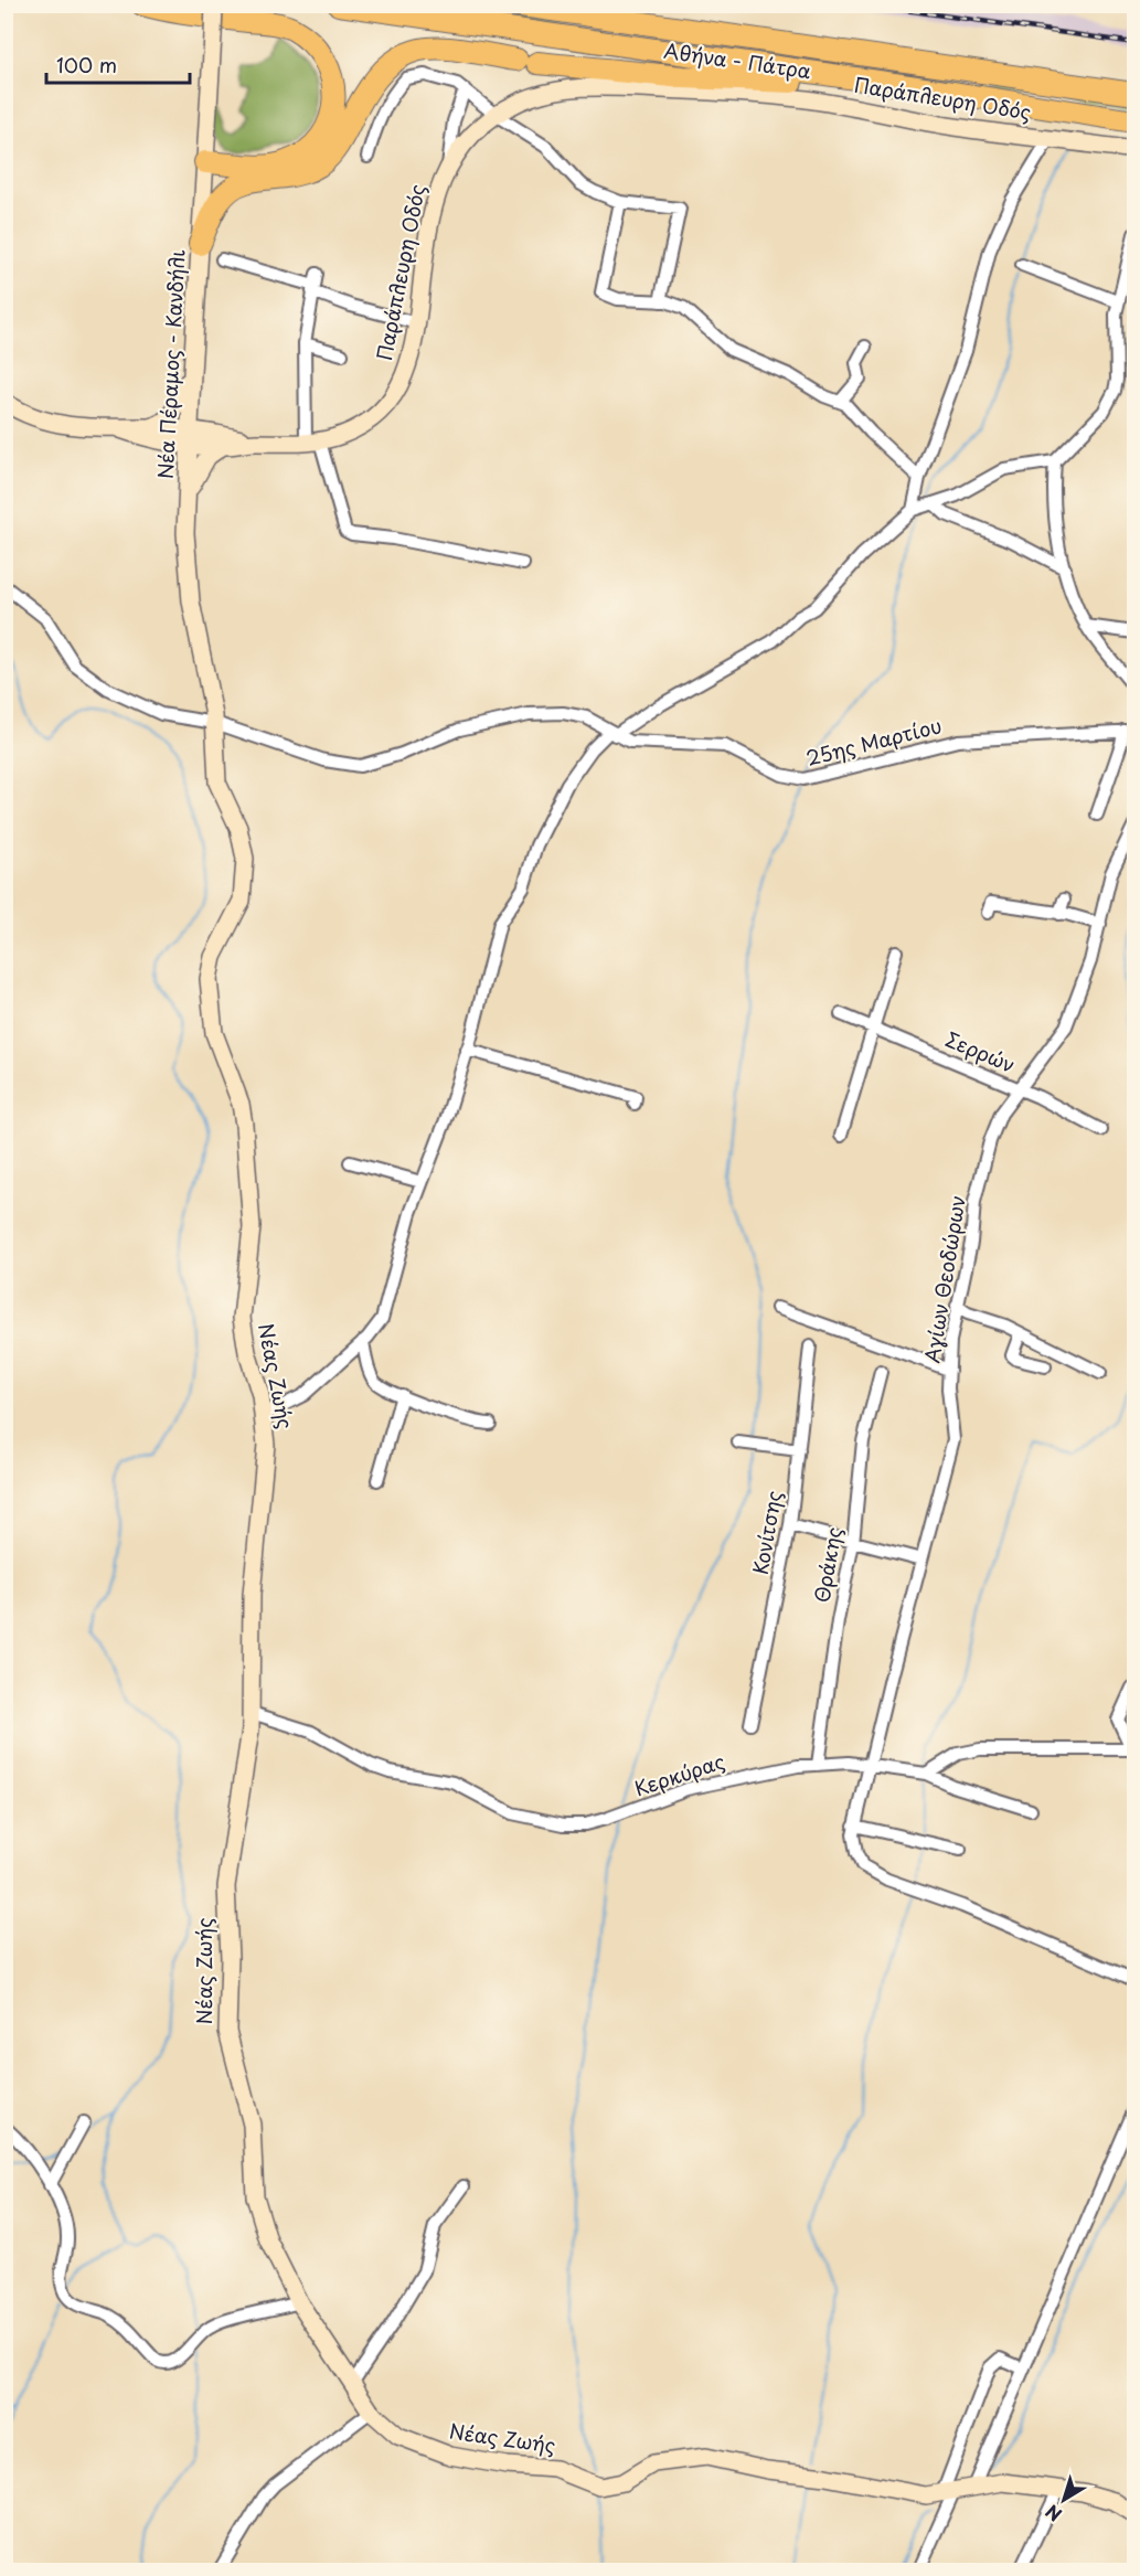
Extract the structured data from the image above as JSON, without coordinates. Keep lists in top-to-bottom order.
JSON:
{
  "streets": {
    "highway": ["Αθήνα - Πάτρα"],
    "street": [
      "Παράπλευρη Οδός",
      "Νέα Πέραμος - Κανδήλι",
      "25ης Μαρτίου",
      "Σερρών",
      "Αγίων Θεοδώρων",
      "Νέας Ζωής",
      "Κονίτσης",
      "Θράκης",
      "Κερκύρας"
    ]
  },
  "crossings": [
    ["Παράπλευρη Οδός", "Νέα Πέραμος - Κανδήλι"],
    ["Νέα Πέραμος - Κανδήλι", "25ης Μαρτίου"],
    ["Νέα Πέραμος - Κανδήλι", "Νέας Ζωής"],
    ["25ης Μαρτίου", "Νέας Ζωής"],
    ["Σερρών", "Αγίων Θεοδώρων"],
    ["Αγίων Θεοδώρων", "Κερκύρας"],
    ["Νέας Ζωής", "Κερκύρας"],
    ["Θράκης", "Κερκύρας"]
  ],
  "scale_bar": "100 m",
  "north": "bottom left"
}
